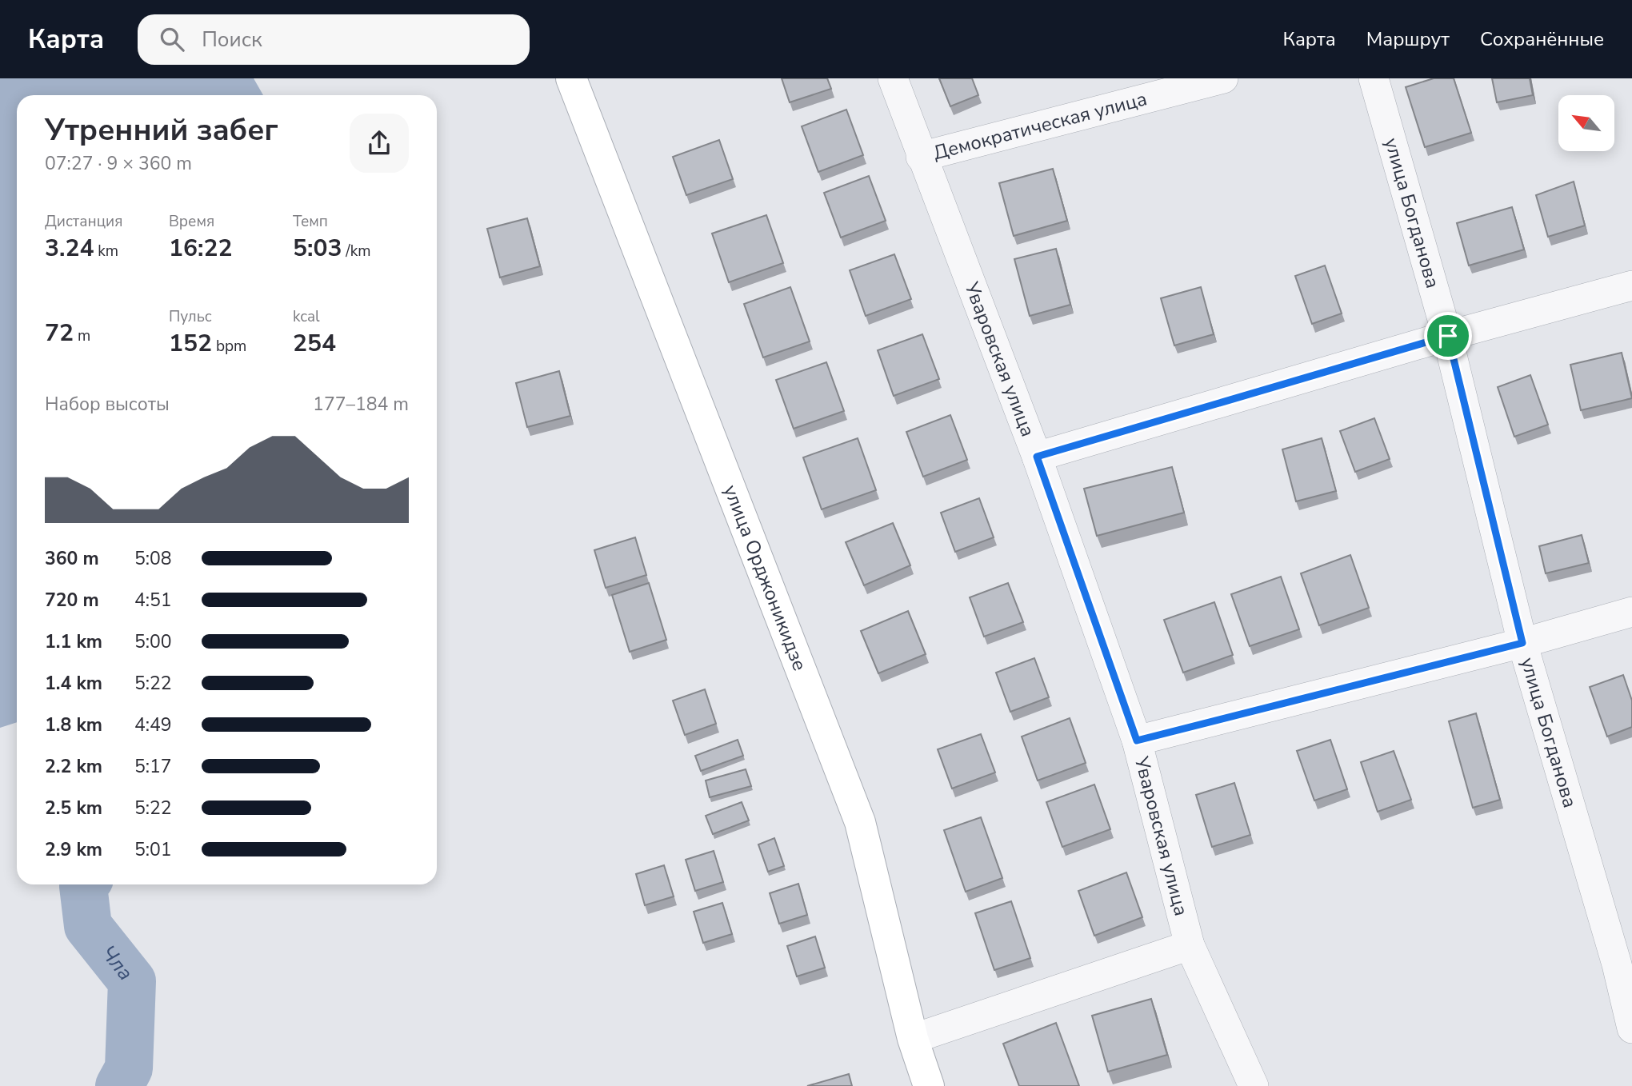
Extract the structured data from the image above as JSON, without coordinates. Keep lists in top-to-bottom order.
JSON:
{
  "streets": {
    "street": [
      "Демократическая улица",
      "улица Богданова",
      "Уваровская улица",
      "улица Орджоникидзе"
    ]
  },
  "crossings": [
    ["Демократическая улица", "Уваровская улица"]
  ],
  "water": ["Чла"],
  "north": "top left",
  "page": {
    "header": "Карта",
    "search": "Поиск",
    "nav": ["Карта", "Маршрут", "Сохранённые"],
    "heading": ["Утренний забег", "07:27 · 9 × 360 m"],
    "stats": [
      ["Дистанция", "3.24 km"],
      ["Время", "16:22"],
      ["Темп", "5:03 /km"],
      ["72 m"],
      ["Пульс", "152 bpm"],
      ["kcal", "254"]
    ],
    "chart": ["Набор высоты", "177–184 m"],
    "list": [
      {
        "name": "360 m",
        "note": "5:08"
      },
      {
        "name": "720 m",
        "note": "4:51"
      },
      {
        "name": "1.1 km",
        "note": "5:00"
      },
      {
        "name": "1.4 km",
        "note": "5:22"
      },
      {
        "name": "1.8 km",
        "note": "4:49"
      },
      {
        "name": "2.2 km",
        "note": "5:17"
      },
      {
        "name": "2.5 km",
        "note": "5:22"
      },
      {
        "name": "2.9 km",
        "note": "5:01"
      }
    ]
  }
}
